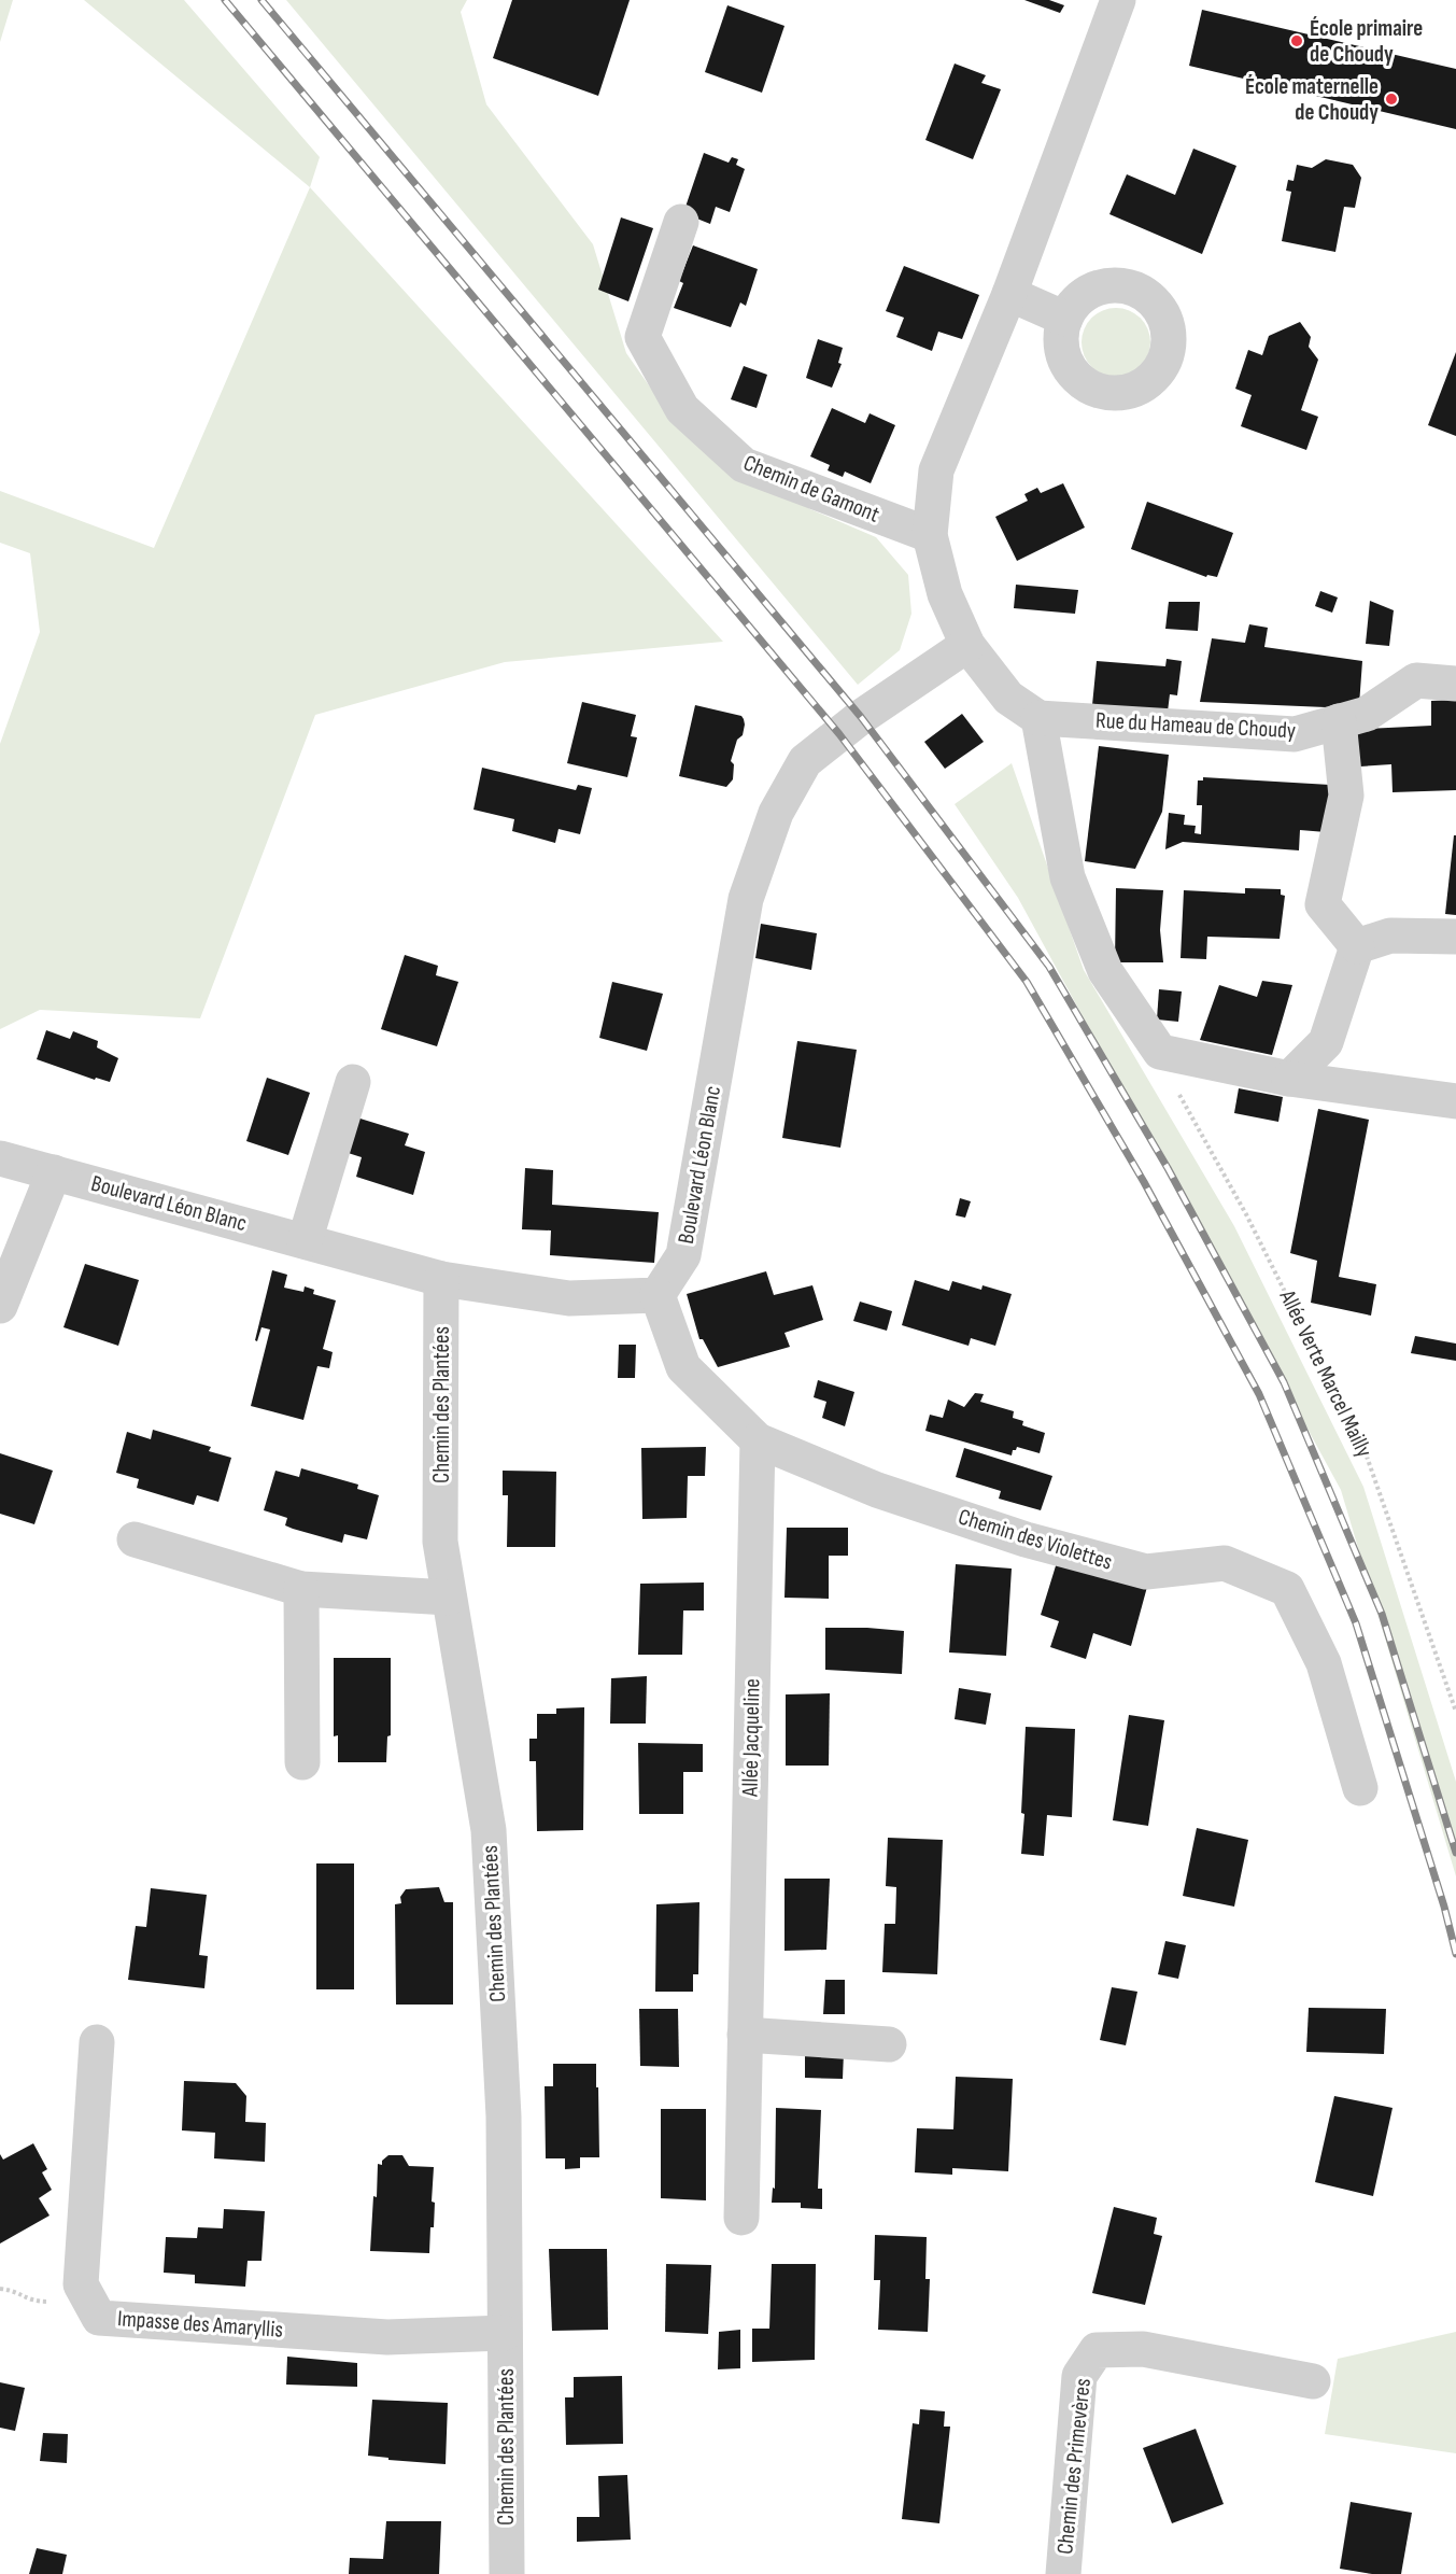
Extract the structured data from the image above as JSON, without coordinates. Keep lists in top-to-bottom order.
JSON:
{
  "streets": {
    "street": [
      "Chemin de Gamont",
      "Rue du Hameau de Choudy",
      "Boulevard Léon Blanc",
      "Chemin des Plantées",
      "Chemin des Violettes",
      "Allée Jacqueline",
      "Impasse des Amaryllis",
      "Chemin des Primevères"
    ],
    "path": ["Allée Verte Marcel Mailly"]
  },
  "crossings": [
    ["Boulevard Léon Blanc", "Chemin des Plantées"],
    ["Boulevard Léon Blanc", "Chemin des Violettes"],
    ["Chemin des Plantées", "Impasse des Amaryllis"],
    ["Chemin des Violettes", "Allée Jacqueline"]
  ],
  "places": ["École primaire de Choudy", "École maternelle de Choudy"]
}
